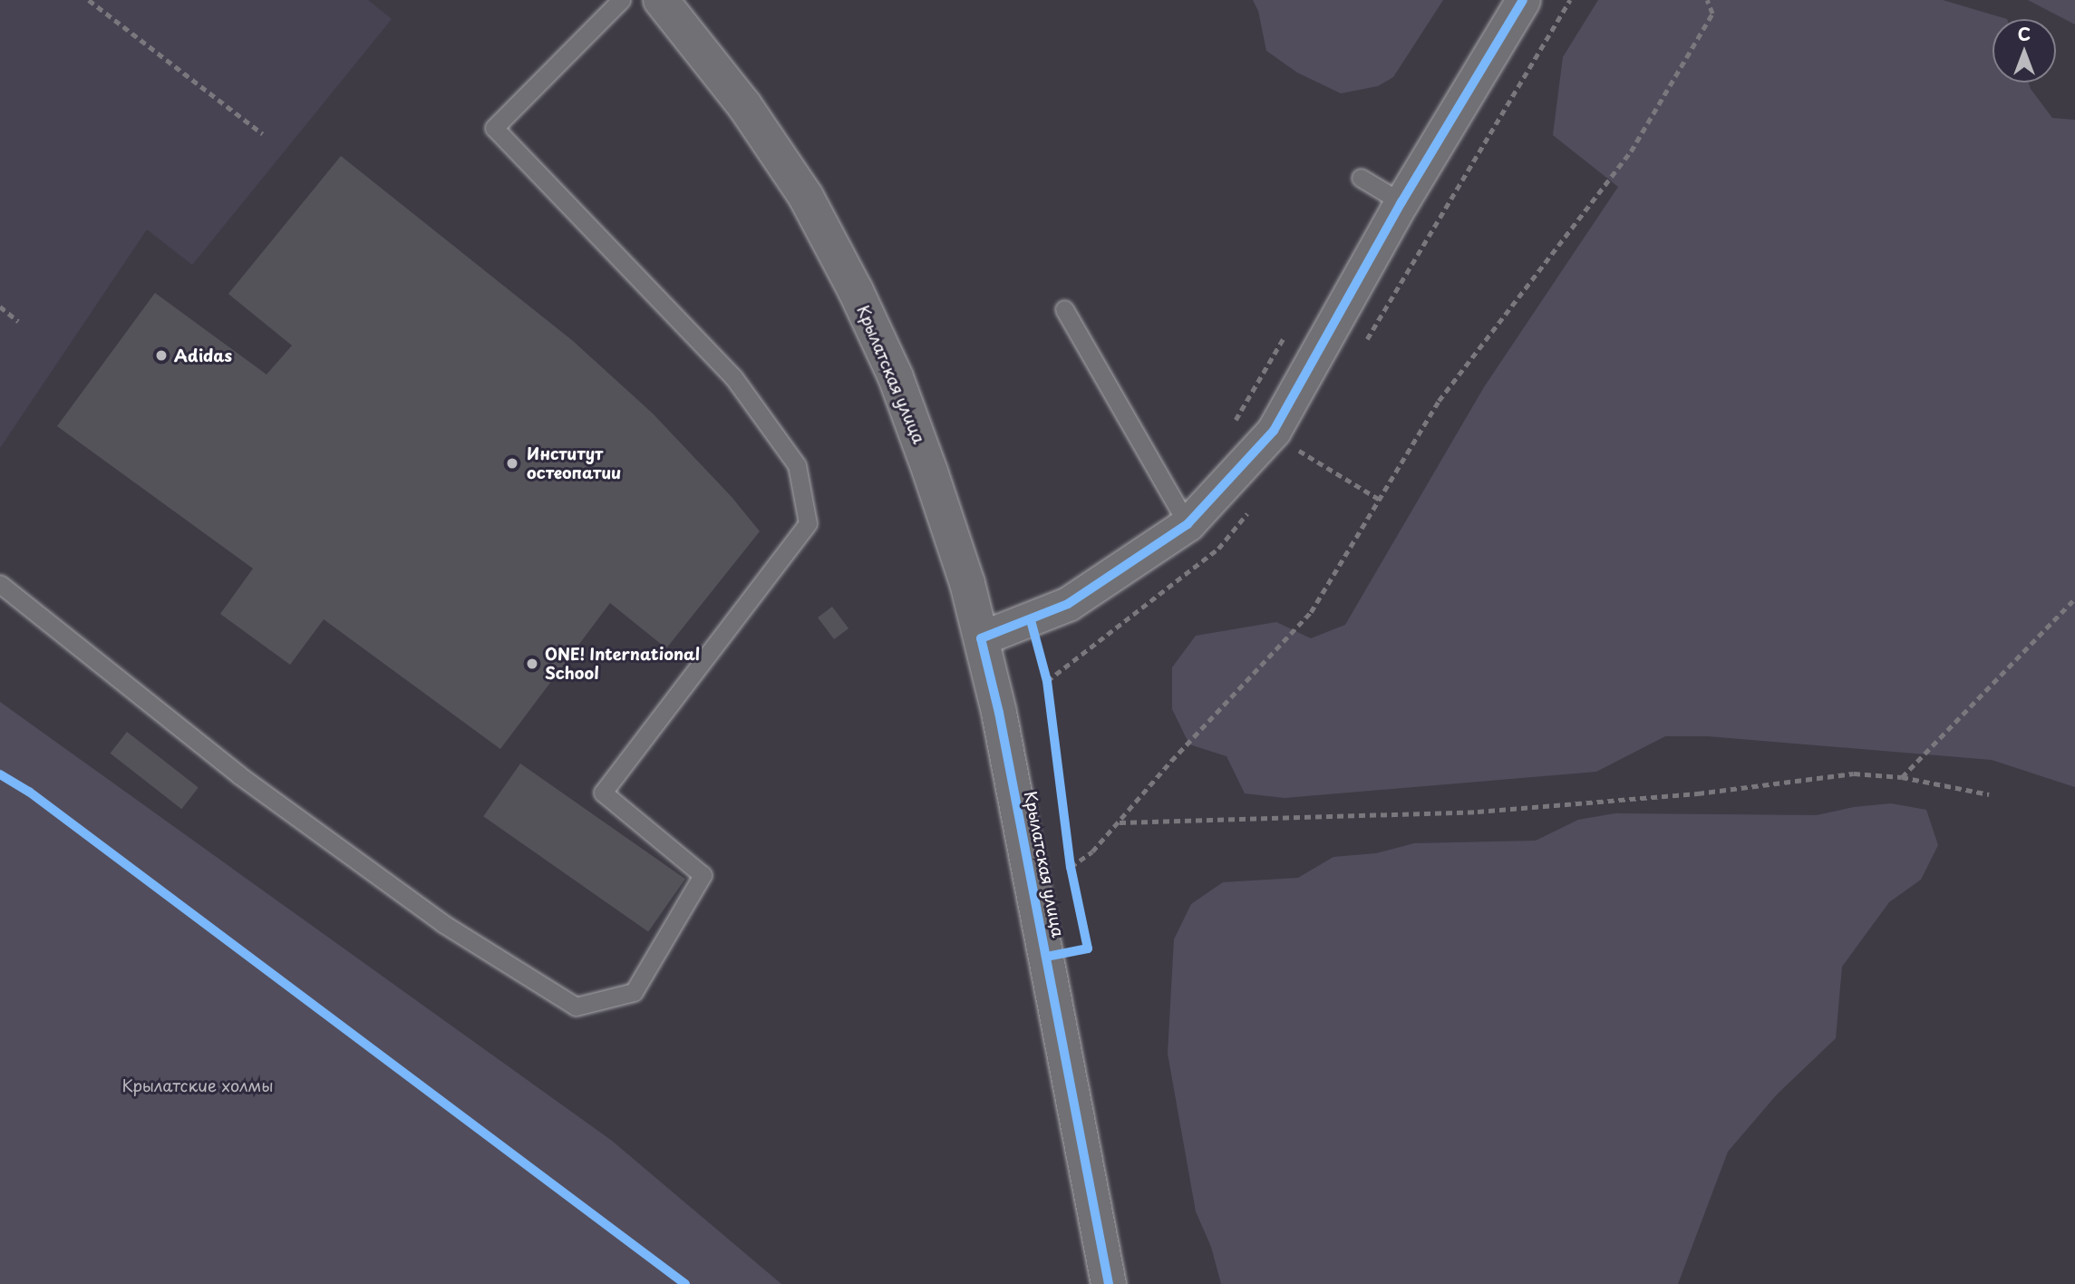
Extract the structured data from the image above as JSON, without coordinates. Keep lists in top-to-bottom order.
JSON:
{
  "streets": {
    "main road": ["Крылатская улица"]
  },
  "parks": ["Крылатские холмы"],
  "places": ["Adidas", "Институт остеопатии", "ONE! International School"],
  "north": "top"
}
